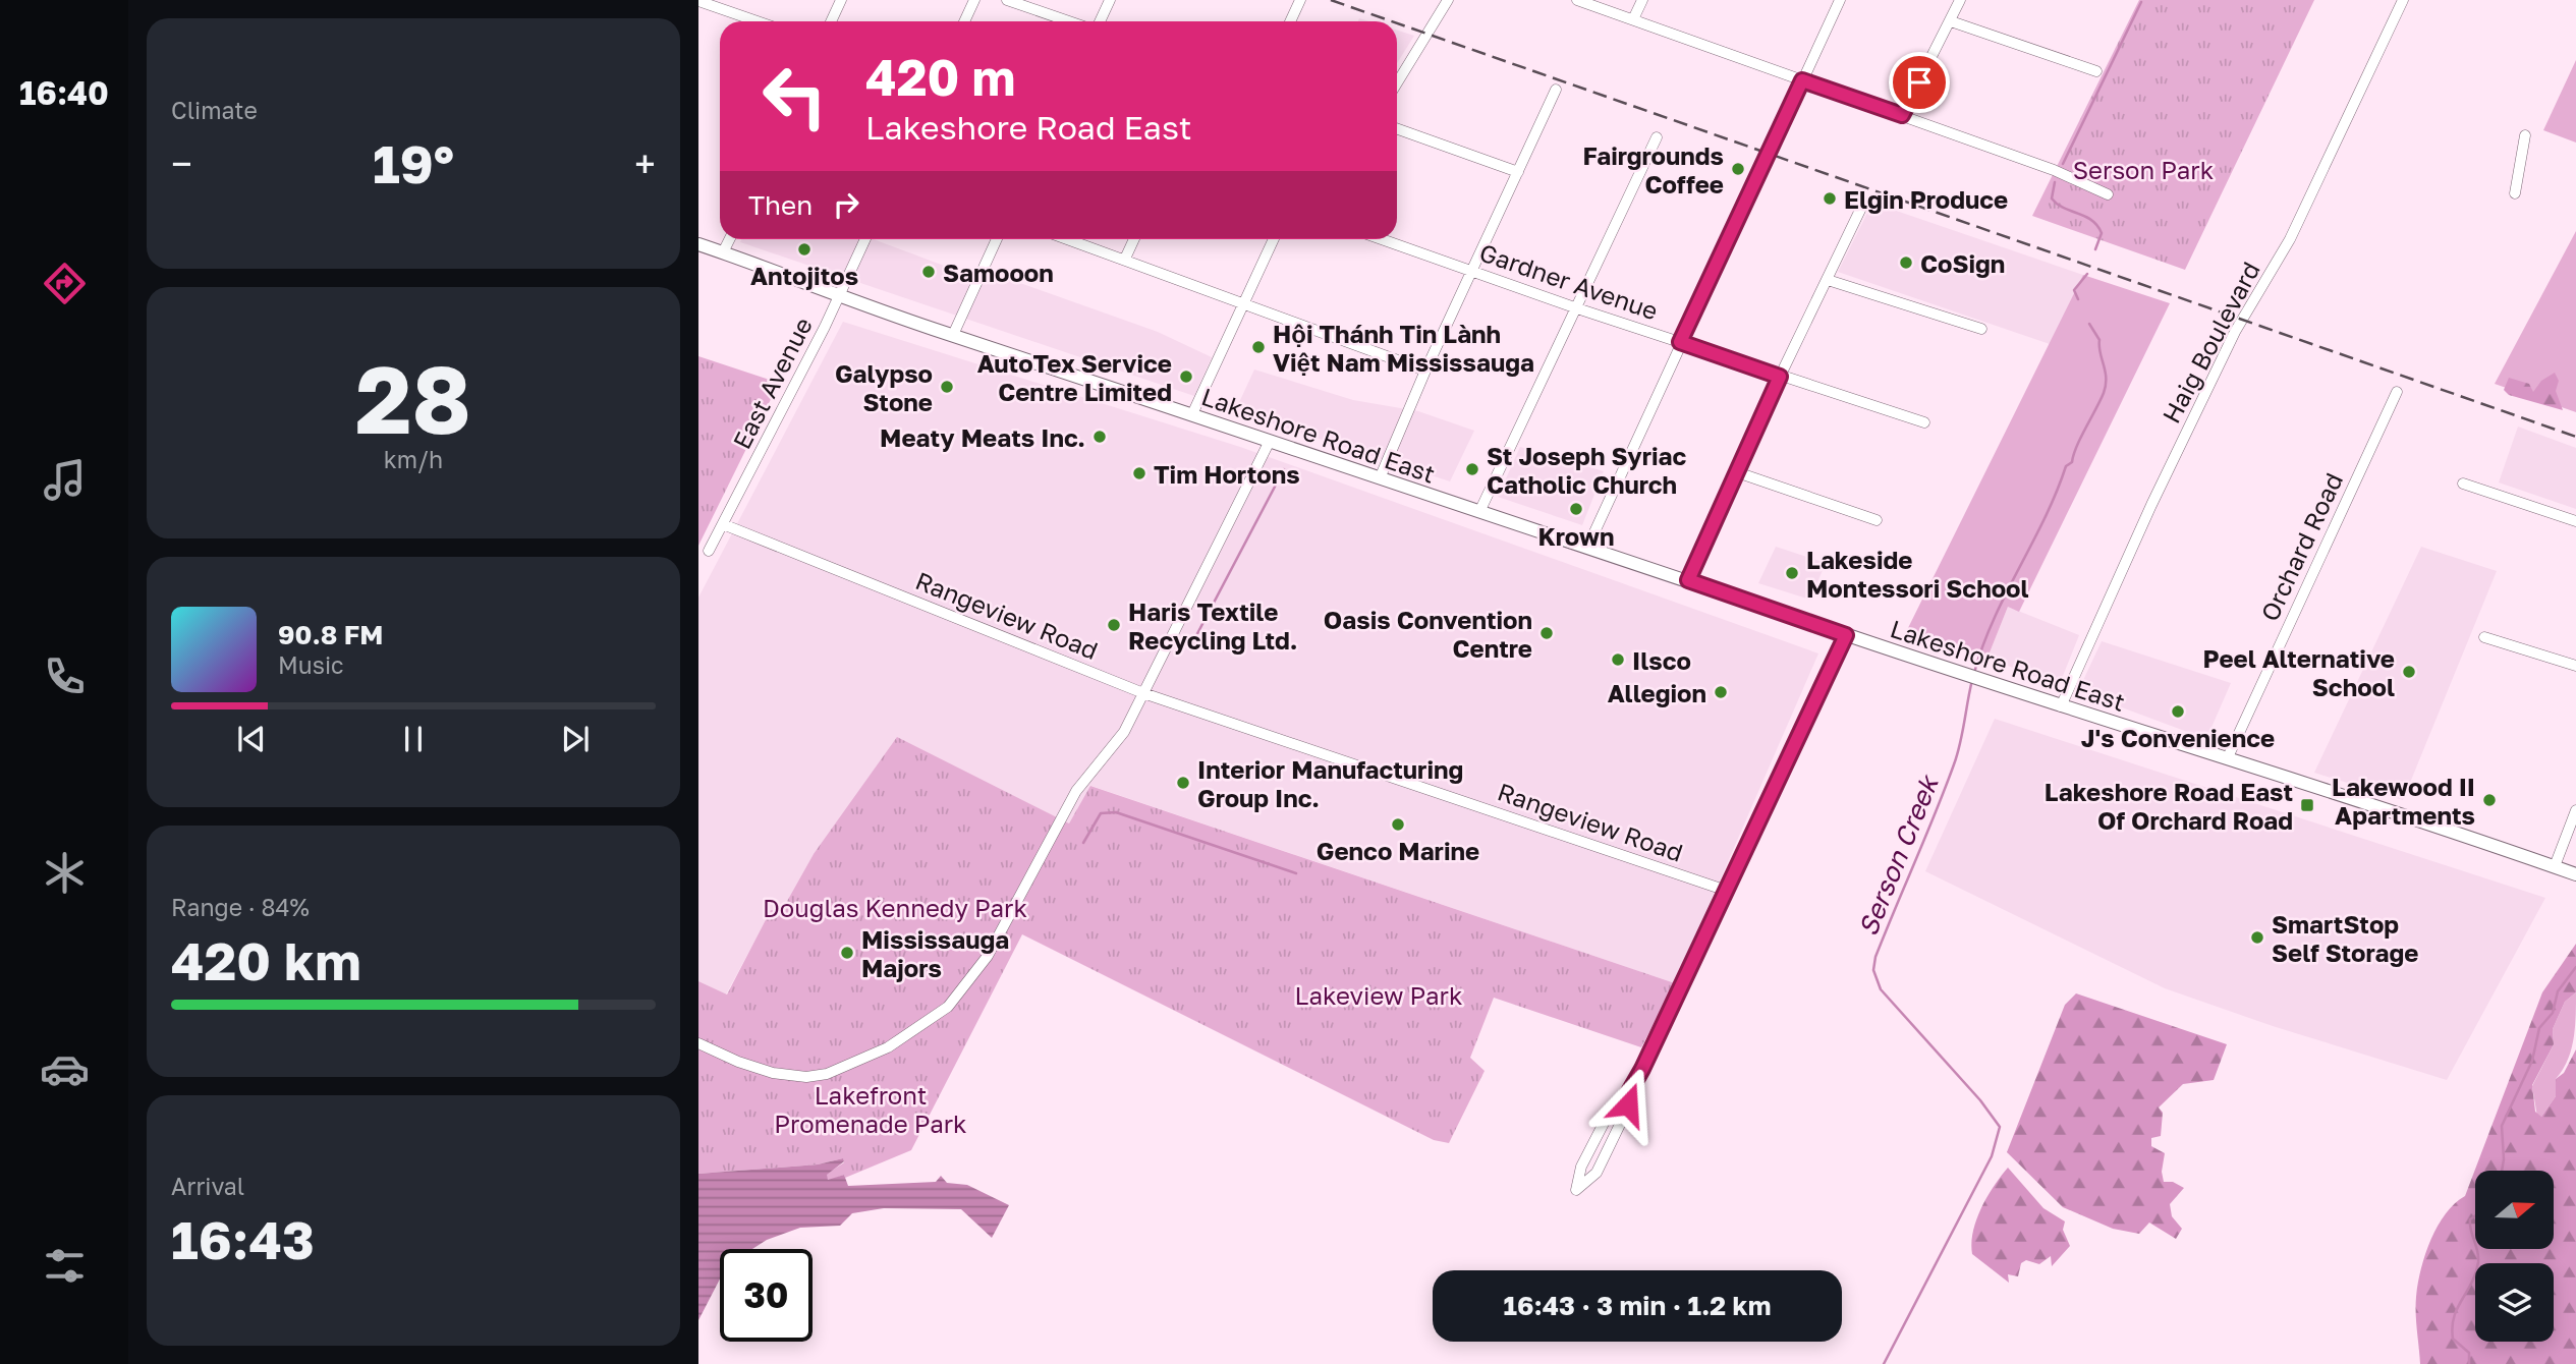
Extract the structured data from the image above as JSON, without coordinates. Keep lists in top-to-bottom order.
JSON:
{
  "streets": {
    "main road": ["Lakeshore Road East"],
    "street": [
      "Gardner Avenue",
      "Haig Boulevard",
      "East Avenue",
      "Orchard Road",
      "Rangeview Road"
    ]
  },
  "crossings": [
    ["Haig Boulevard", "Lakeshore Road East"],
    ["East Avenue", "Lakeshore Road East"],
    ["East Avenue", "Rangeview Road"],
    ["Lakeshore Road East", "Orchard Road"]
  ],
  "water": ["Serson Creek"],
  "parks": [
    "Serson Park",
    "Douglas Kennedy Park",
    "Lakeview Park",
    "Lakefront Promenade Park"
  ],
  "places": {
    "other": [
      "Fairgrounds Coffee",
      "Elgin Produce",
      "Antojitos",
      "CoSign",
      "Samooon",
      "Hội Thánh Tin Lành Việt Nam Mississauga",
      "AutoTex Service Centre Limited",
      "Galypso Stone",
      "Meaty Meats Inc.",
      "St Joseph Syriac Catholic Church",
      "Tim Hortons",
      "Krown",
      "Lakeside Montessori School",
      "Haris Textile Recycling Ltd.",
      "Oasis Convention Centre",
      "Ilsco",
      "Peel Alternative School",
      "Allegion",
      "J's Convenience",
      "Interior Manufacturing Group Inc.",
      "Lakewood II Apartments",
      "Genco Marine",
      "SmartStop Self Storage",
      "Mississauga Majors"
    ],
    "transit": ["Lakeshore Road East Of Orchard Road"]
  },
  "north": "right",
  "page": {
    "tabs": "16:40",
    "tile": [
      "Climate",
      ["28", "km/h"],
      ["Range · 84%", "420 km"],
      ["Arrival", "16:43"]
    ],
    "turn": ["420 m", "Lakeshore Road East"],
    "heat": ["−", "19°", "+"],
    "then": "Then",
    "song": ["90.8 FM", "Music"],
    "limit": "30",
    "trip": "16:43 · 3 min · 1.2 km"
  }
}
